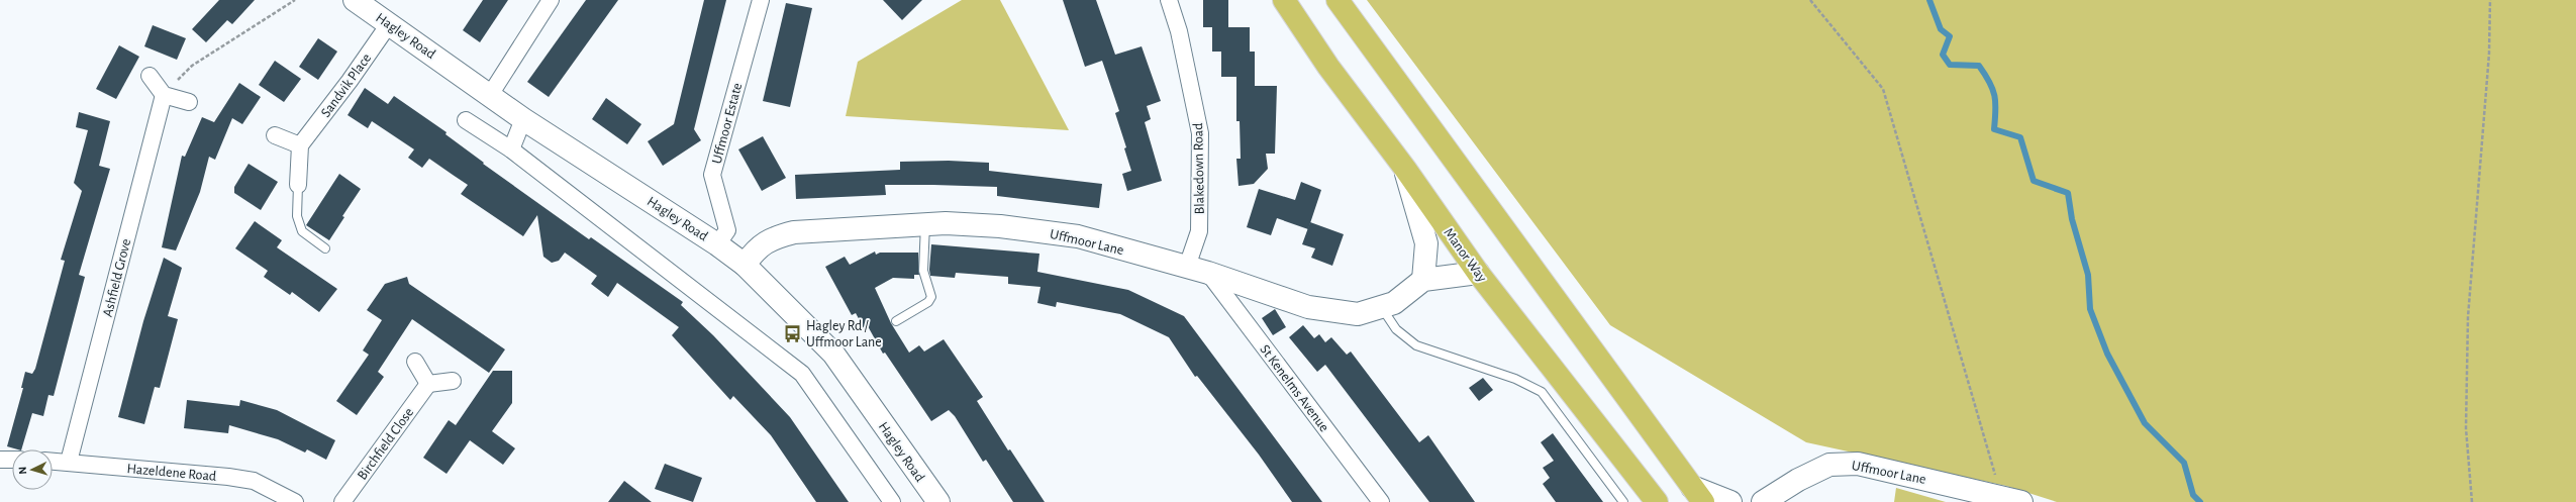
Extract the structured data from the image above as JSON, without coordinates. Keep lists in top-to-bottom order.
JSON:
{
  "streets": {
    "highway": ["Manor Way"],
    "street": [
      "Hagley Road",
      "Sandvik Place",
      "Uffmoor Estate",
      "Blakedown Road",
      "Uffmoor Lane",
      "Ashfield Grove",
      "St Kenelms Avenue",
      "Birchfield Close",
      "Hazeldene Road"
    ]
  },
  "crossings": [
    ["Hagley Road", "Sandvik Place"],
    ["Hagley Road", "Uffmoor Estate"],
    ["Hagley Road", "Uffmoor Lane"],
    ["Blakedown Road", "Uffmoor Lane"],
    ["Uffmoor Lane", "St Kenelms Avenue"],
    ["Ashfield Grove", "Hazeldene Road"]
  ],
  "places": {
    "bus stop": ["Hagley Rd / Uffmoor Lane"]
  },
  "north": "left"
}
